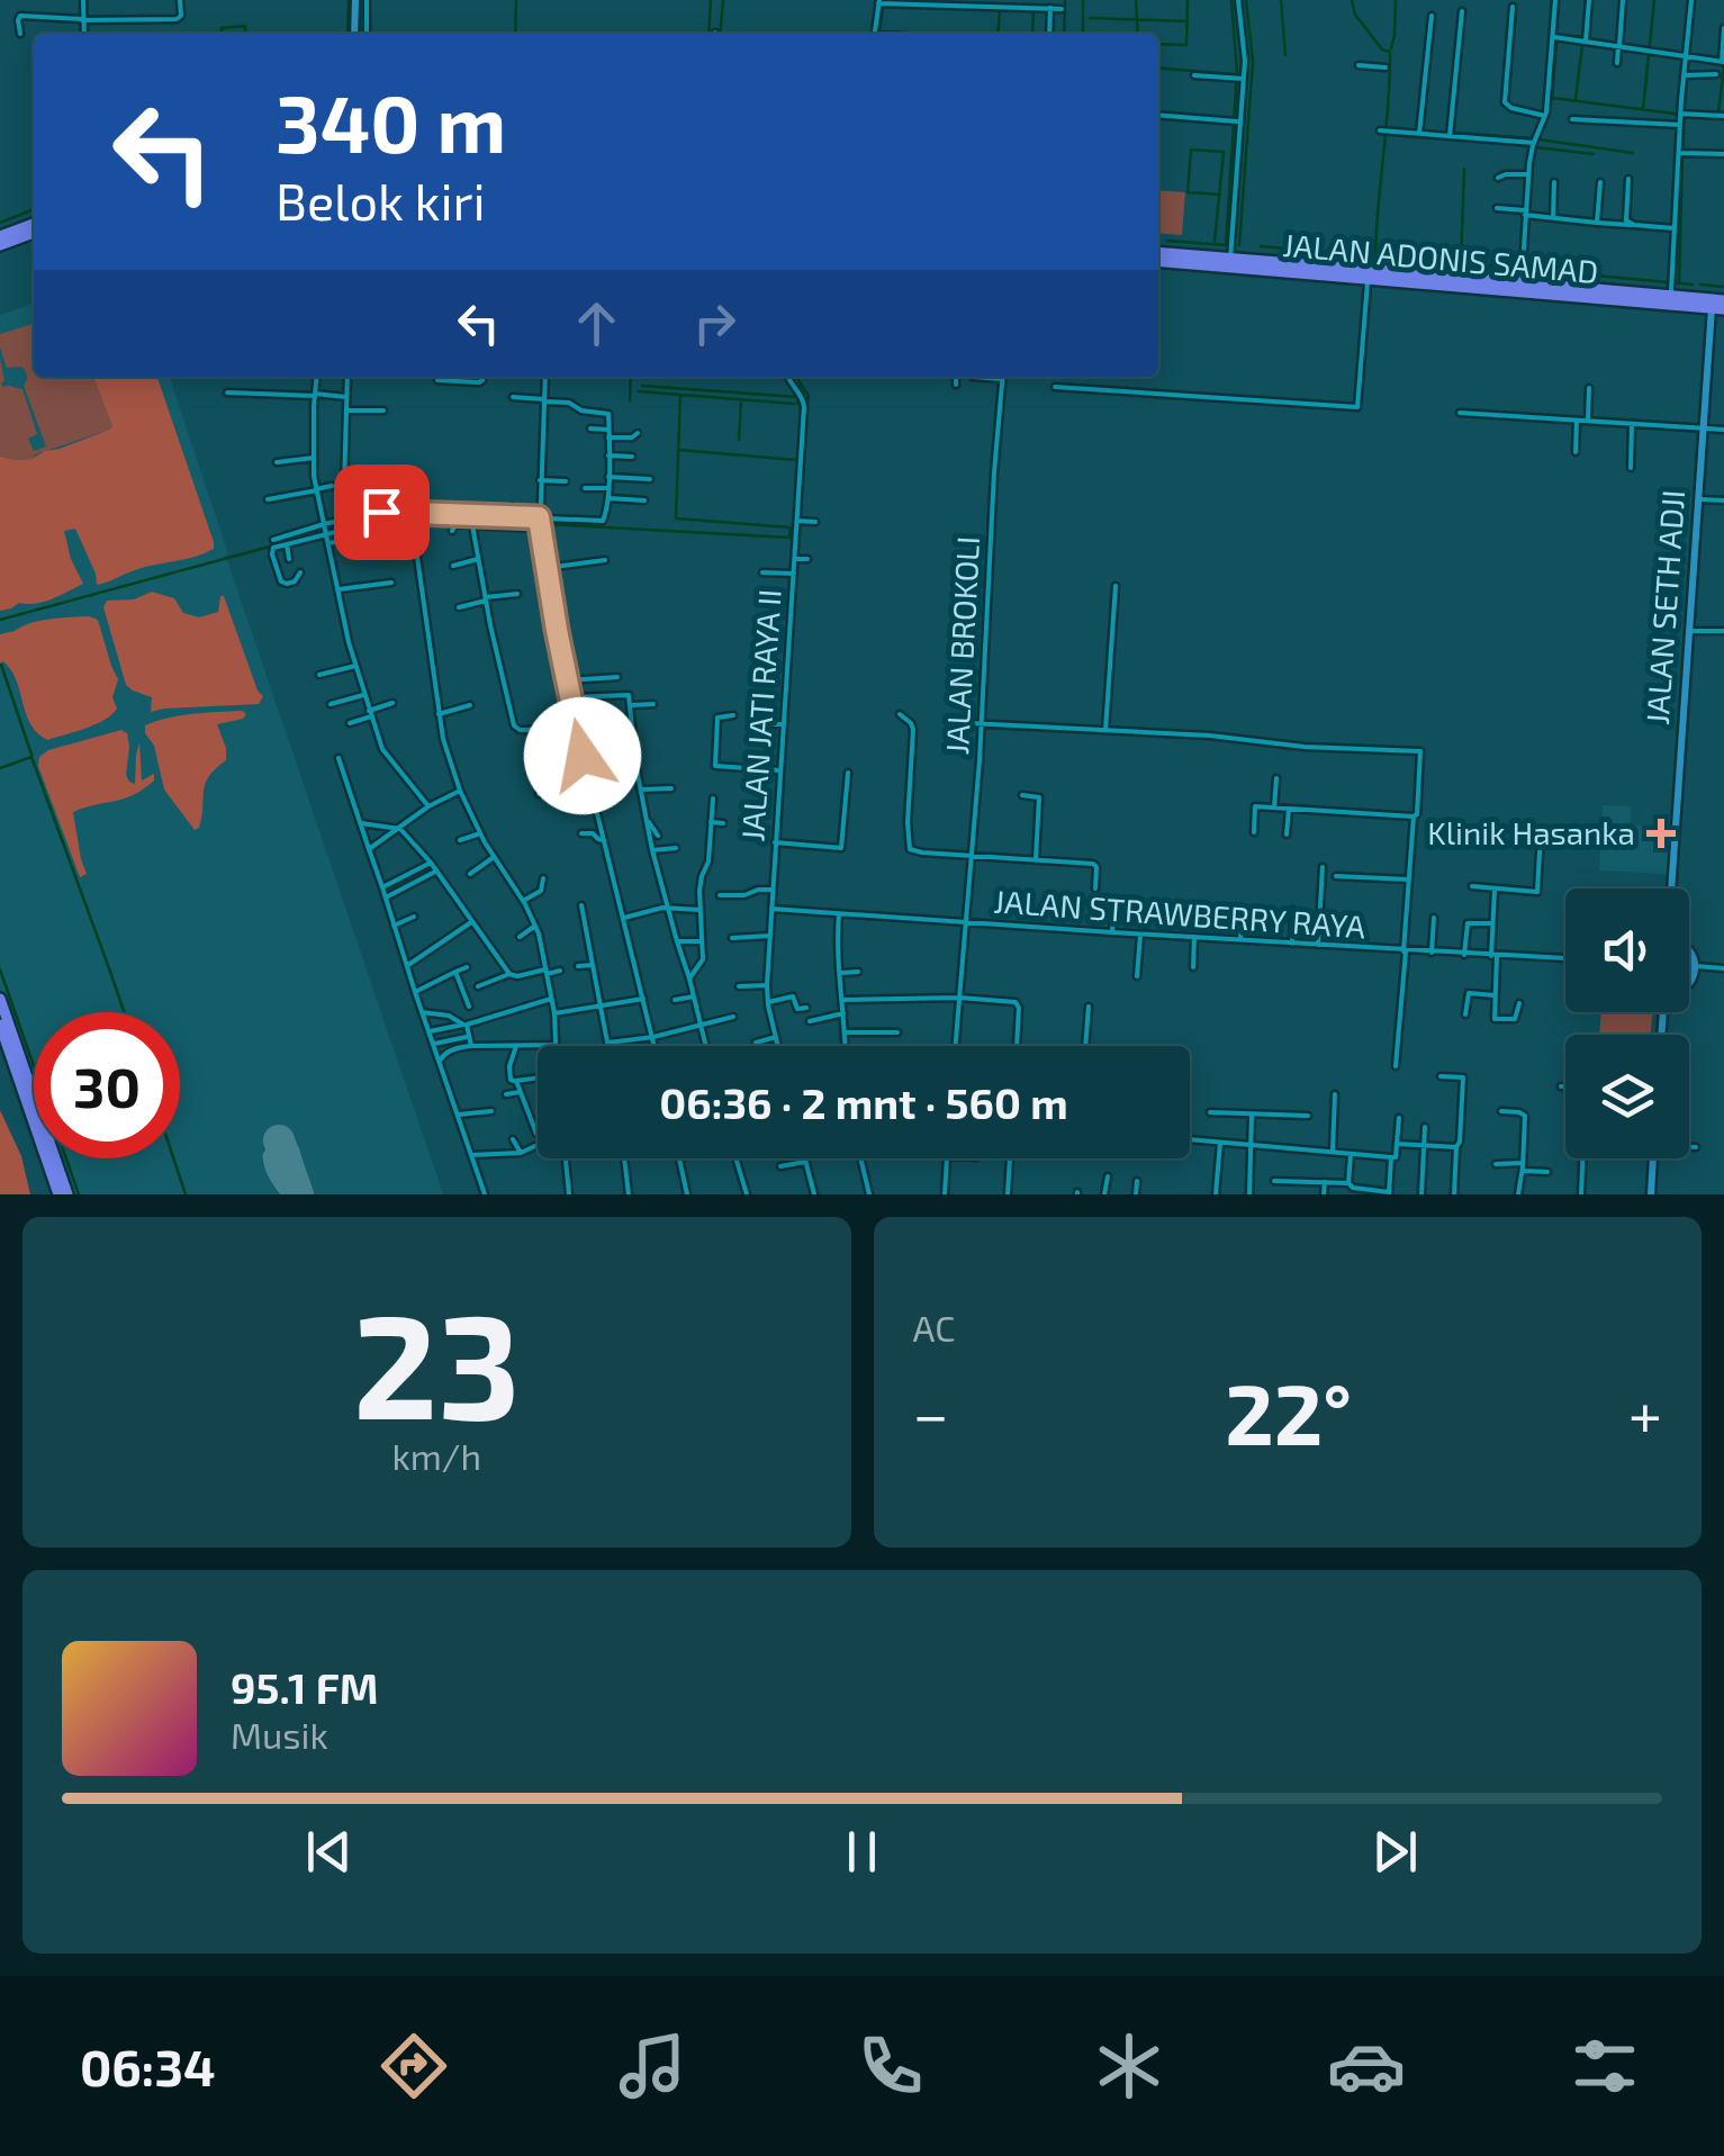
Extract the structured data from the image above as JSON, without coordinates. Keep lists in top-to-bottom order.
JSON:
{
  "streets": {
    "highway": ["JALAN ADONIS SAMAD"],
    "street": [
      "JALAN SETH ADJI",
      "JALAN BROKOLI",
      "JALAN JATI RAYA II",
      "JALAN STRAWBERRY RAYA"
    ]
  },
  "crossings": [
    ["JALAN ADONIS SAMAD", "JALAN SETH ADJI"],
    ["JALAN BROKOLI", "JALAN STRAWBERRY RAYA"],
    ["JALAN JATI RAYA II", "JALAN STRAWBERRY RAYA"]
  ],
  "places": {
    "health": ["Klinik Hasanka"]
  },
  "page": {
    "turn": ["340 m", "Belok kiri"],
    "limit": "30",
    "trip": "06:36 · 2 mnt · 560 m",
    "tile": [
      ["23", "km/h"],
      "AC"
    ],
    "heat": ["−", "22°", "+"],
    "song": ["95.1 FM", "Musik"],
    "tabs": "06:34"
  }
}
